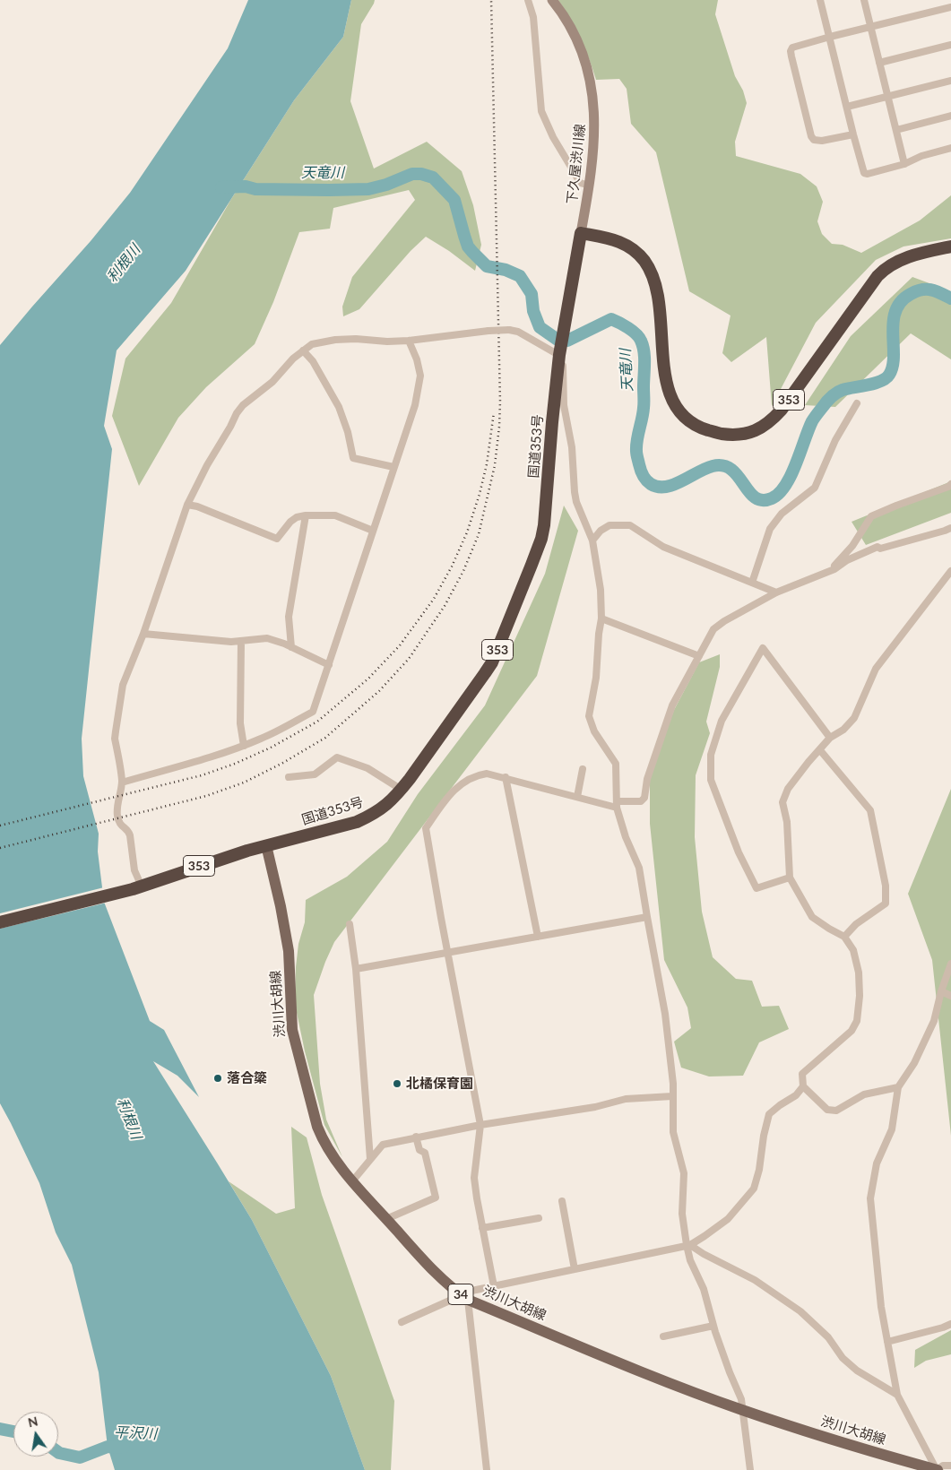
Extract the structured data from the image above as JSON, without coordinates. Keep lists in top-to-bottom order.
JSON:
{
  "streets": {
    "highway": ["353", "国道353号"],
    "main road": ["下久屋渋川線", "渋川大胡線", "34"]
  },
  "crossings": [
    ["下久屋渋川線", "353"],
    ["下久屋渋川線", "国道353号"],
    ["353", "国道353号"],
    ["国道353号", "渋川大胡線"]
  ],
  "water": ["天竜川", "利根川", "平沢川"],
  "places": ["落合簗", "北橘保育園"],
  "north": "top"
}
